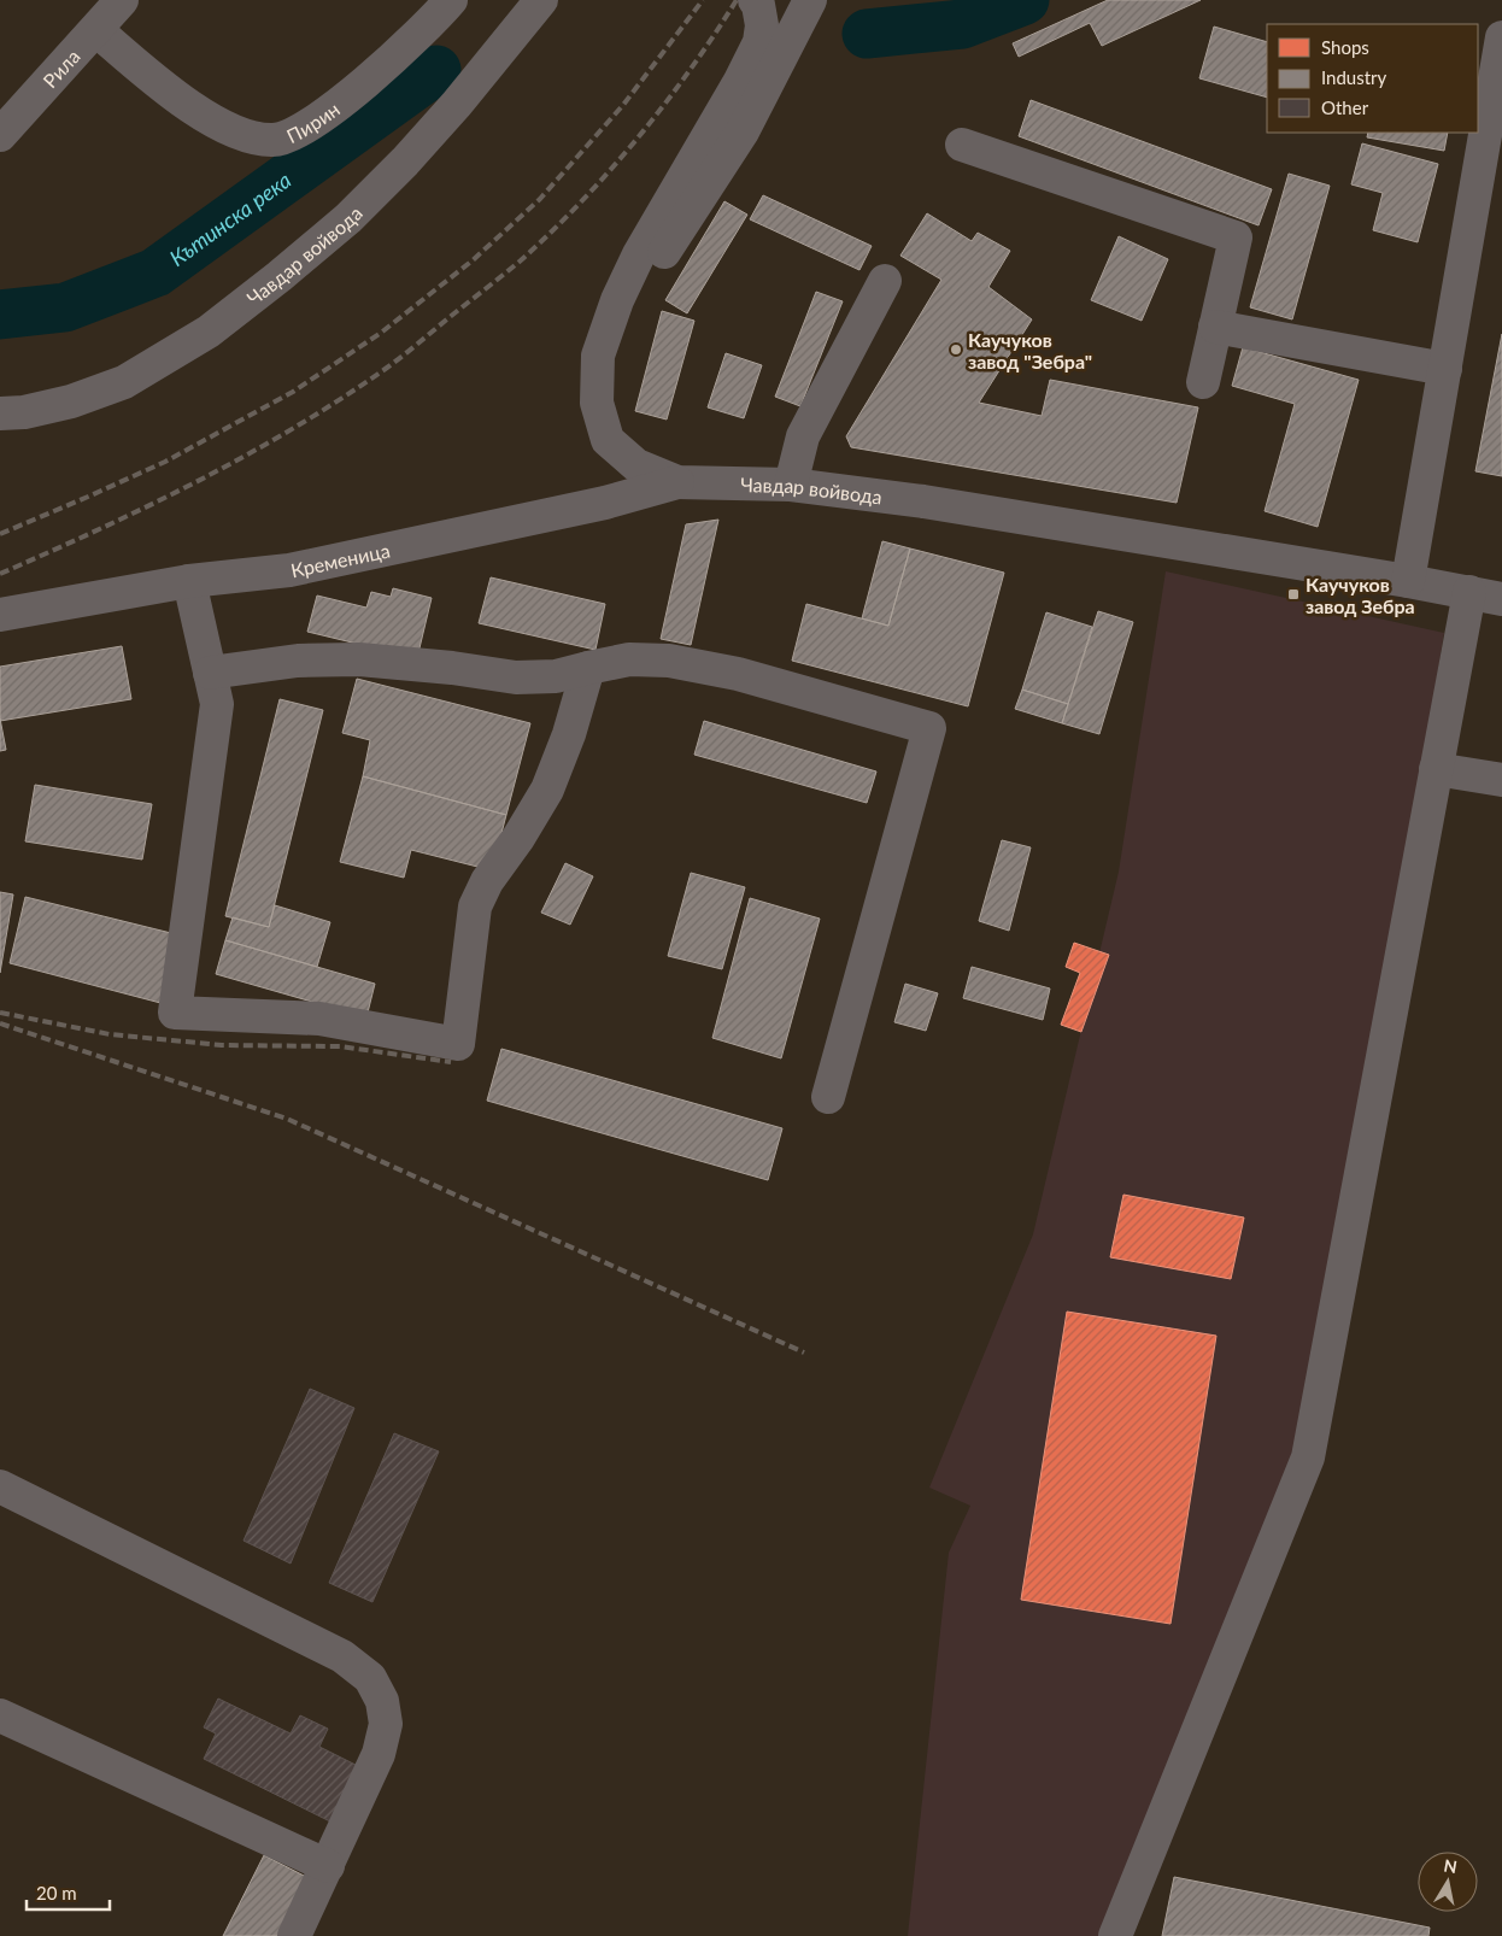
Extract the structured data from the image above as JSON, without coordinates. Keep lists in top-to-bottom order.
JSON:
{
  "streets": {
    "street": [
      "Рила",
      "Пирин",
      "Чавдар войвода",
      "Кременица"
    ]
  },
  "crossings": [
    ["Рила", "Пирин"],
    ["Чавдар войвода", "Кременица"]
  ],
  "water": ["Кътинска река"],
  "places": {
    "other": ["Каучуков завод \"Зебра\""],
    "transit": ["Каучуков завод Зебра"]
  },
  "legend": ["Shops", "Industry", "Other"],
  "scale_bar": "20 m",
  "north": "top"
}
